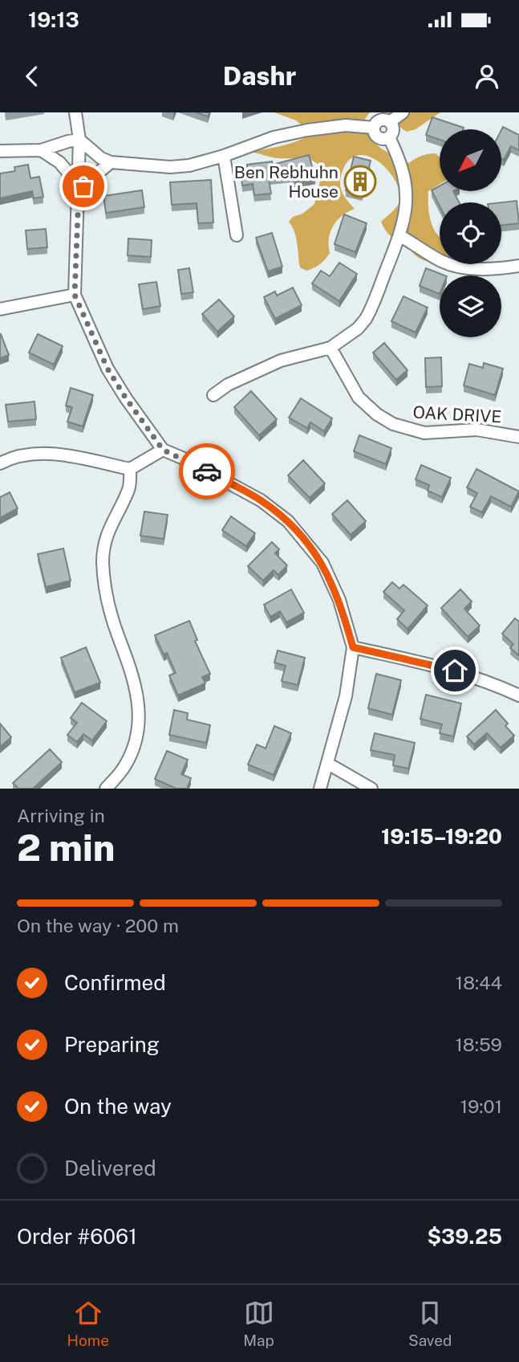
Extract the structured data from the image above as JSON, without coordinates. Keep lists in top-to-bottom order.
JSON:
{
  "streets": {
    "street": ["OAK DRIVE"]
  },
  "places": {
    "building": ["Ben Rebhuhn House"]
  },
  "north": "bottom left",
  "page": {
    "status": "19:13",
    "header": "Dashr",
    "heading": ["2 min", "Arriving in", "19:15–19:20"],
    "panel": ["Order #6061", "$39.25"],
    "bar": "On the way · 200 m",
    "list": [
      ["Confirmed", "18:44"],
      ["Preparing", "18:59"],
      ["On the way", "19:01"],
      "Delivered"
    ],
    "tabs": ["Home", "Map", "Saved"]
  }
}
